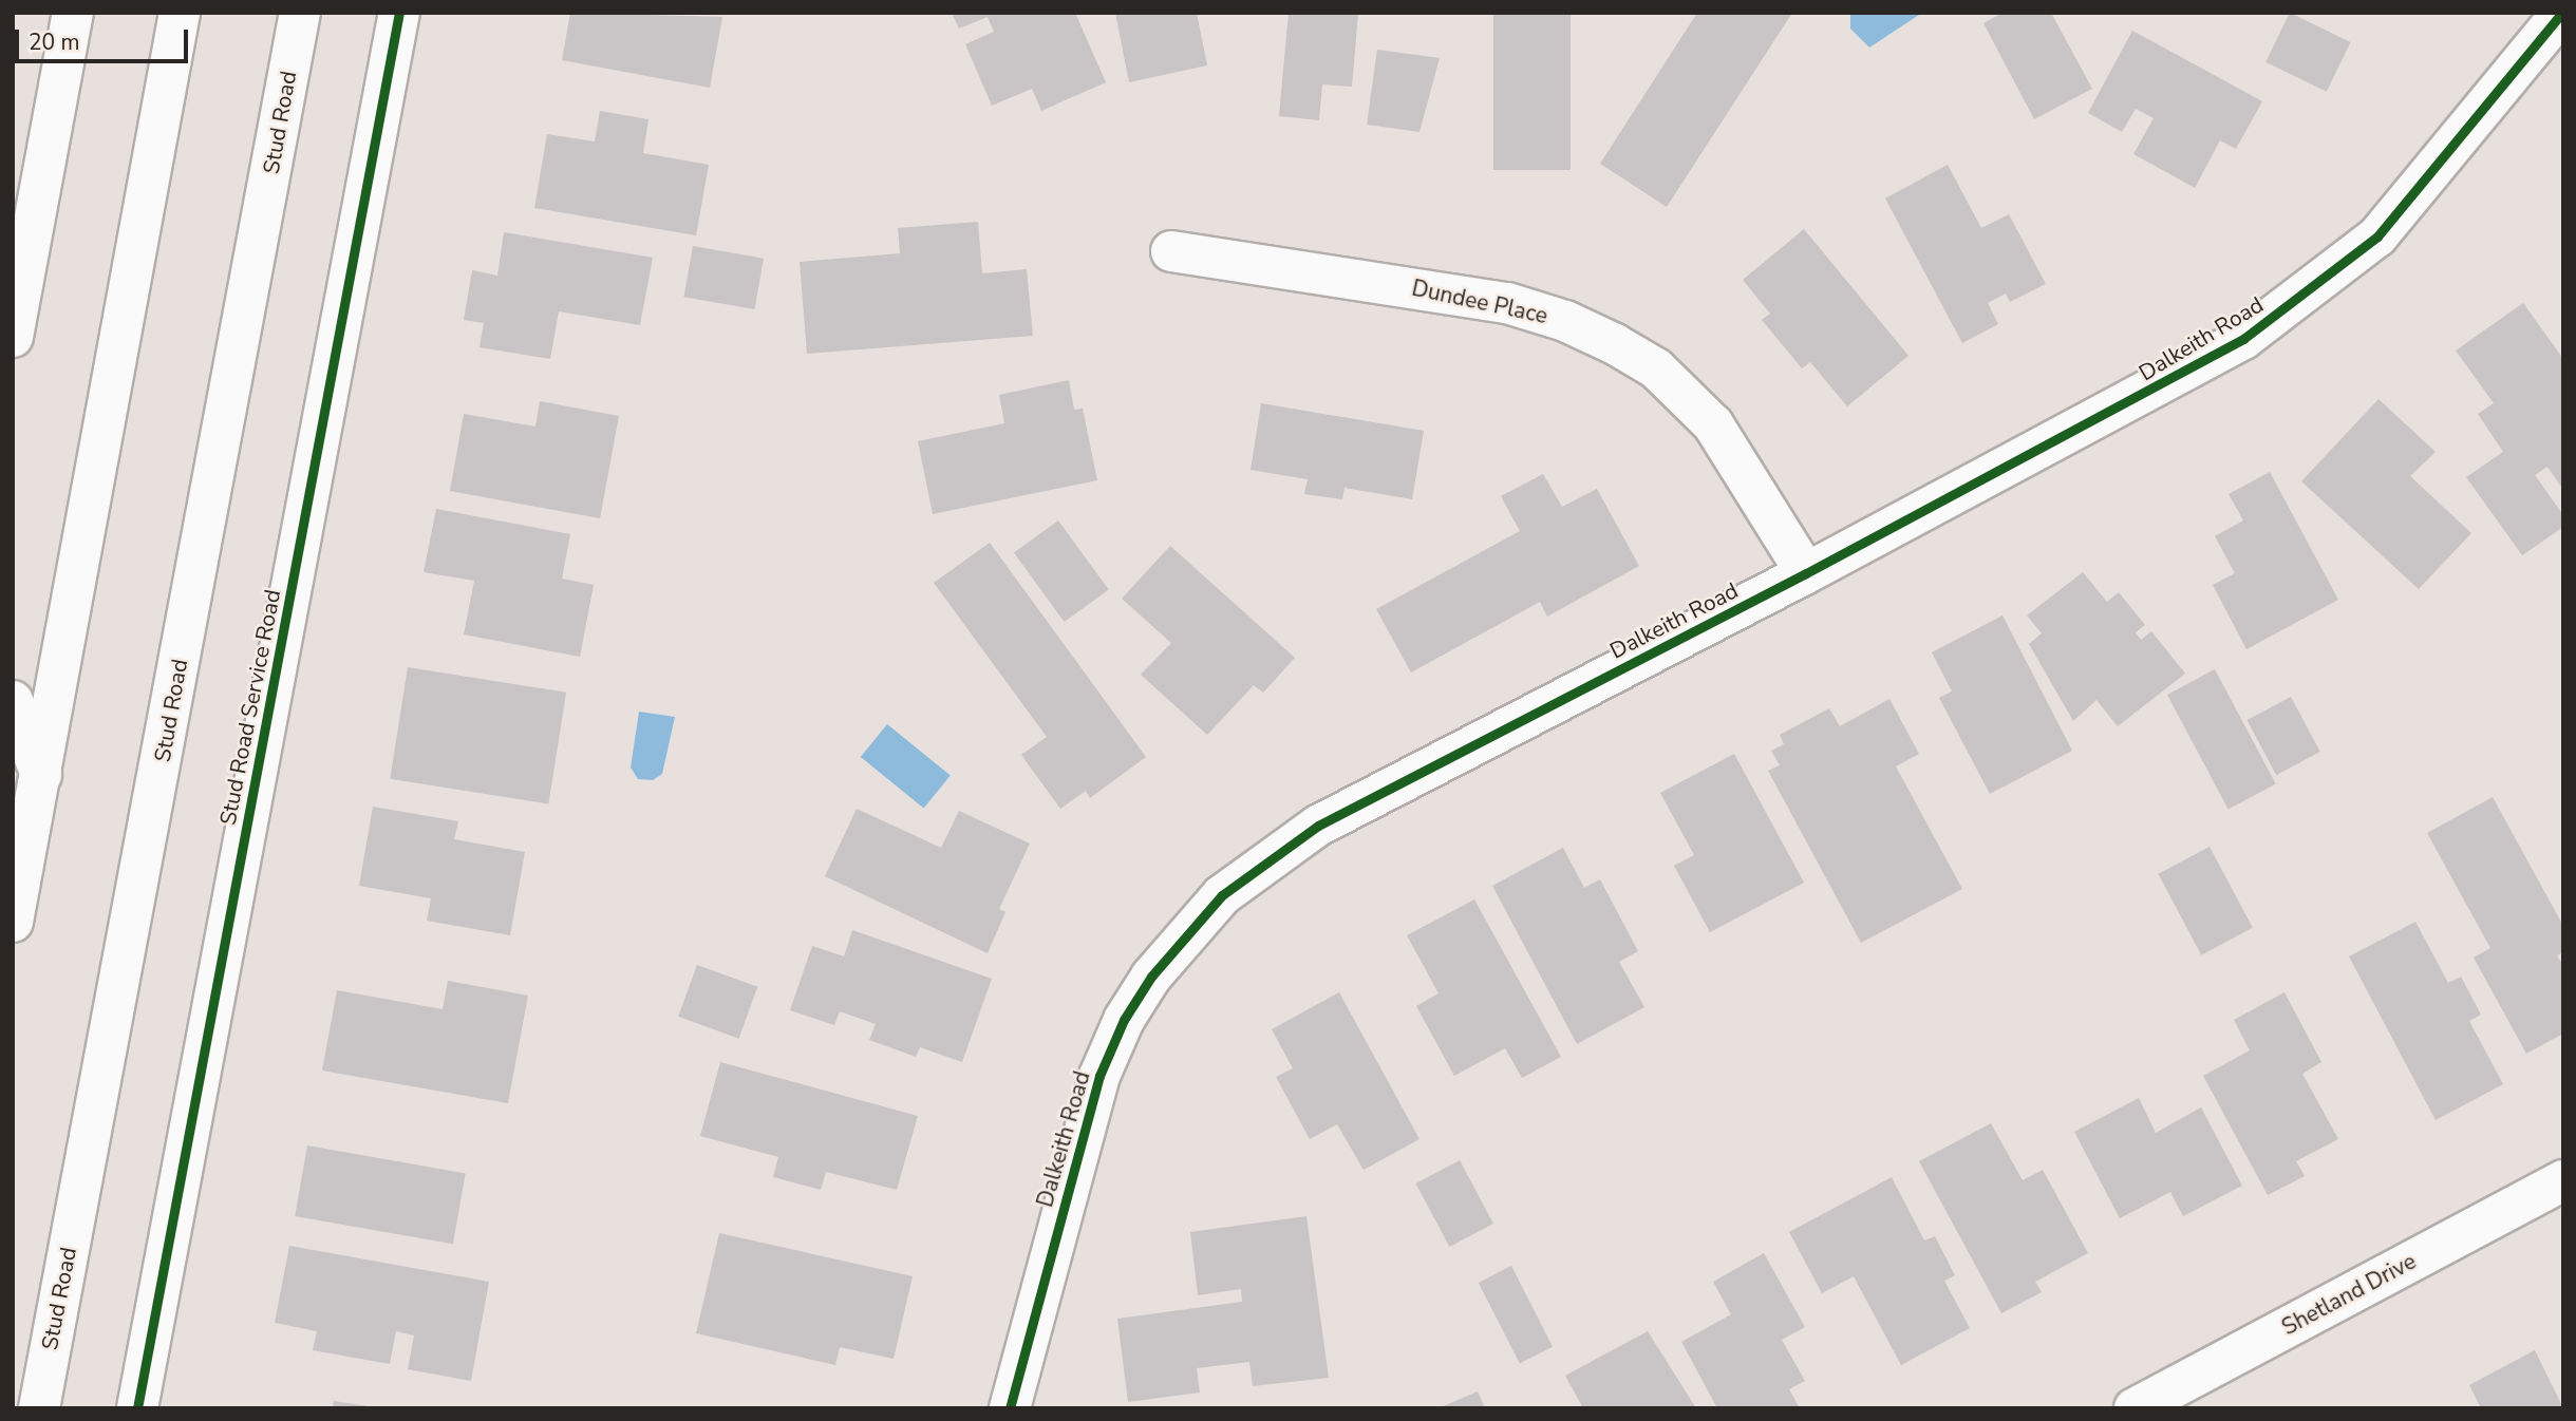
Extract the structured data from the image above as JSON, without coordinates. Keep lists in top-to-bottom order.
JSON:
{
  "streets": {
    "street": [
      "Stud Road",
      "Dundee Place",
      "Dalkeith Road",
      "Stud Road Service Road",
      "Shetland Drive"
    ]
  },
  "crossings": [
    ["Dundee Place", "Dalkeith Road"]
  ],
  "scale_bar": "20 m"
}
